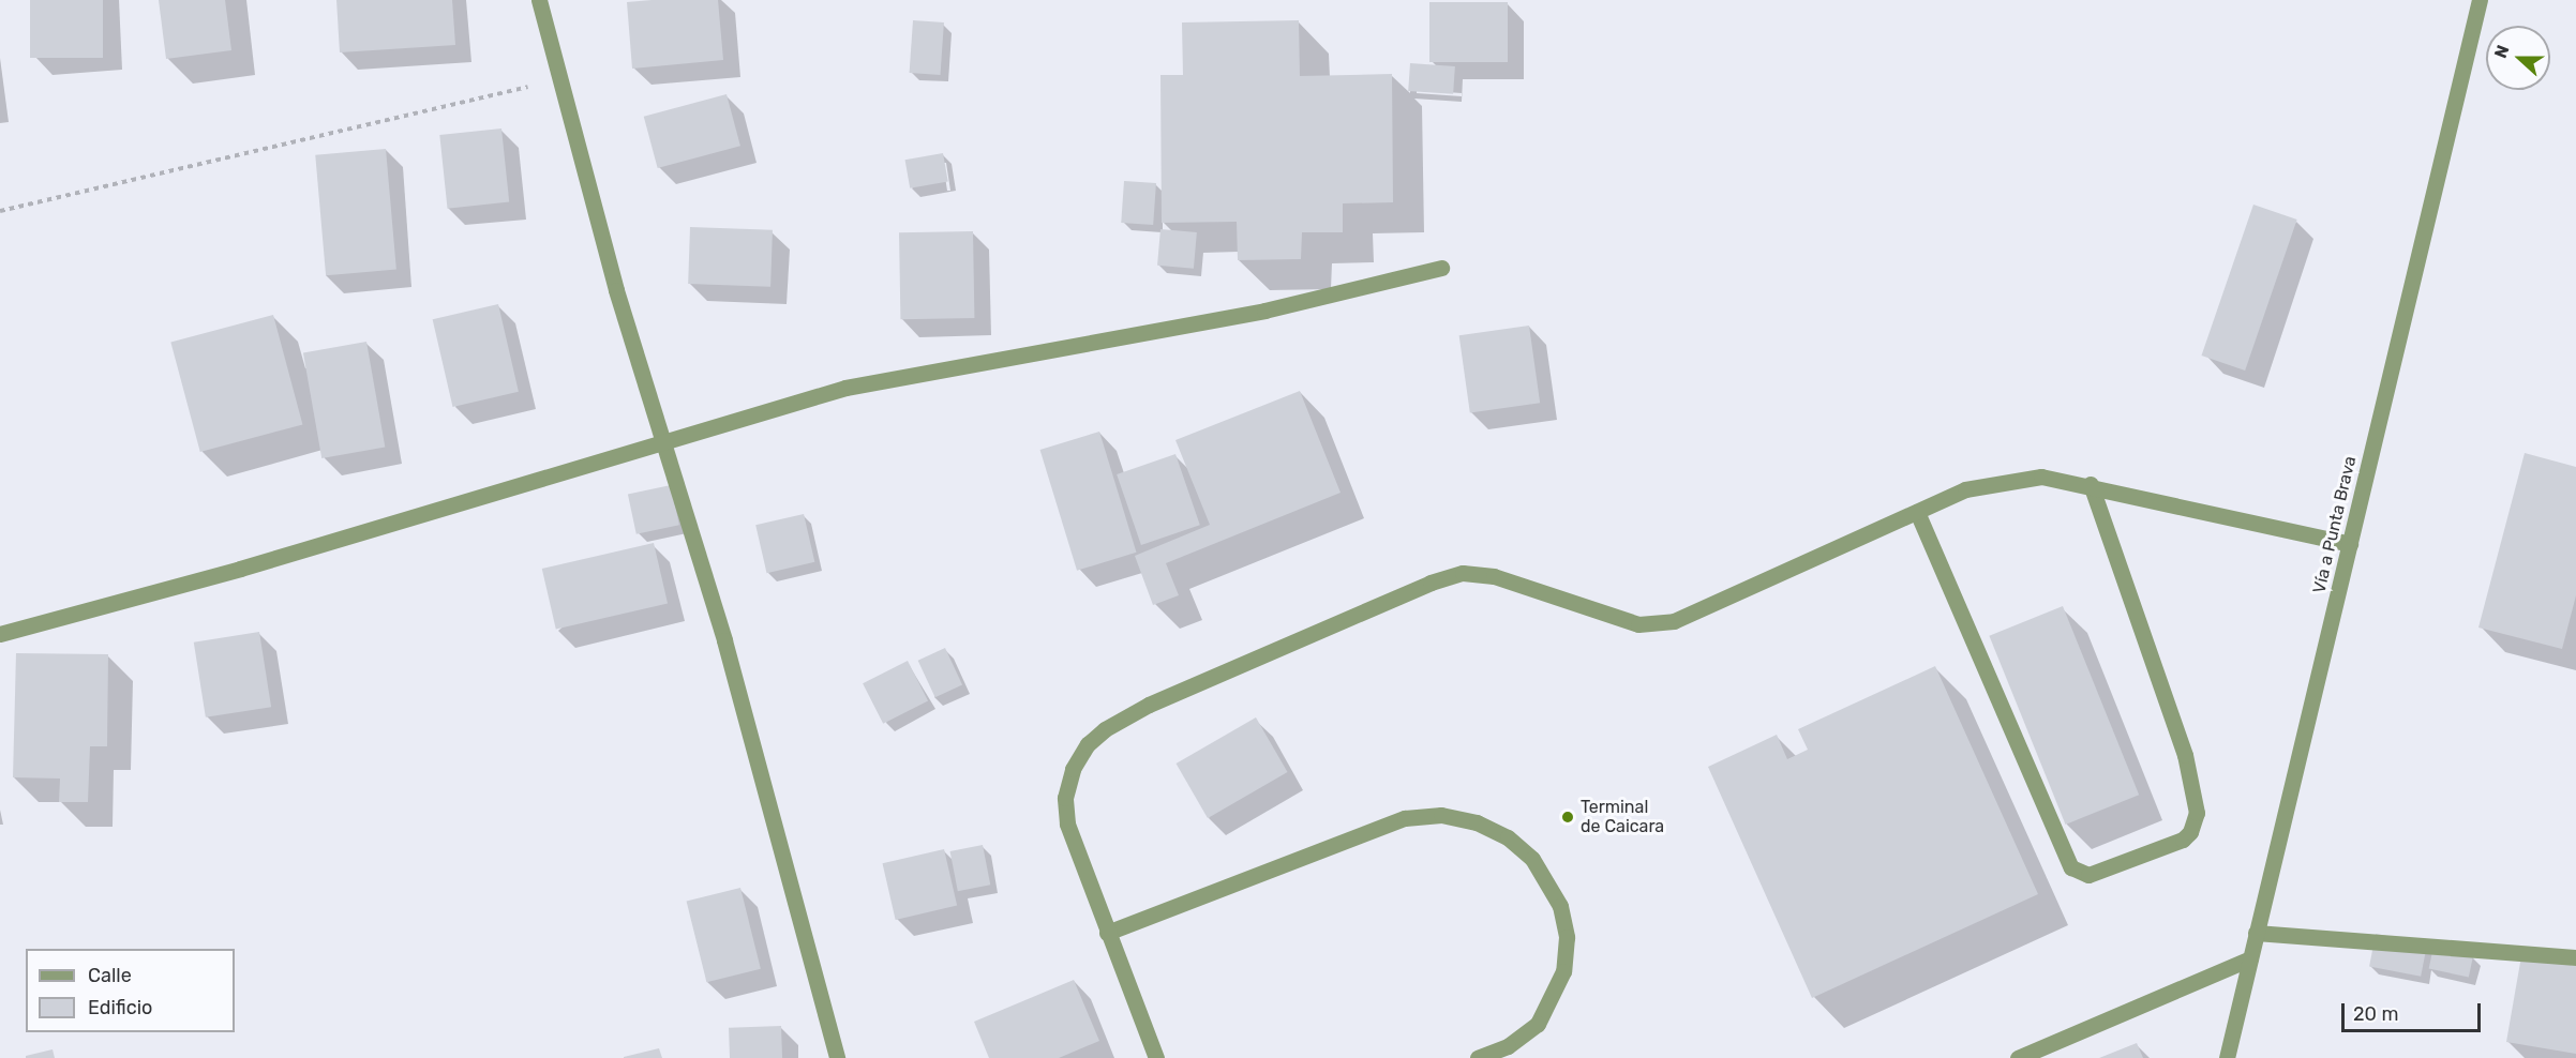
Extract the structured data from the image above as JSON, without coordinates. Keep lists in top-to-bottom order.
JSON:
{
  "streets": {
    "street": ["Vía a Punta Brava"]
  },
  "places": ["Terminal de Caicara"],
  "legend": ["Calle", "Edificio"],
  "scale_bar": "20 m",
  "north": "left"
}
